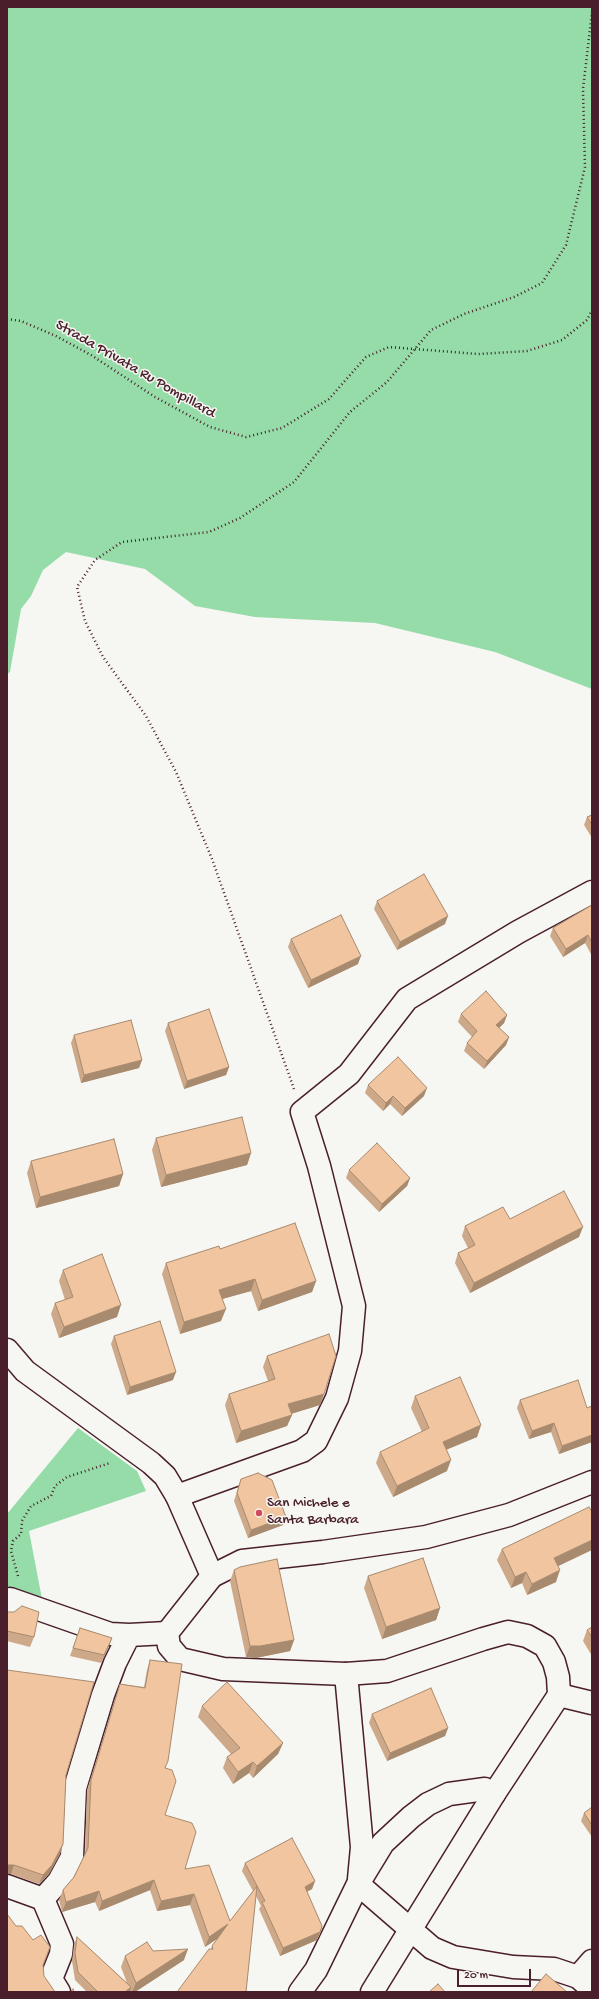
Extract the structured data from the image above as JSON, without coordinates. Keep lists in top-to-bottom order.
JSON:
{
  "streets": {
    "path": ["Strada Privata Ru Pompillard"]
  },
  "places": ["San Michele e Santa Barbara"],
  "scale_bar": "20 m"
}
